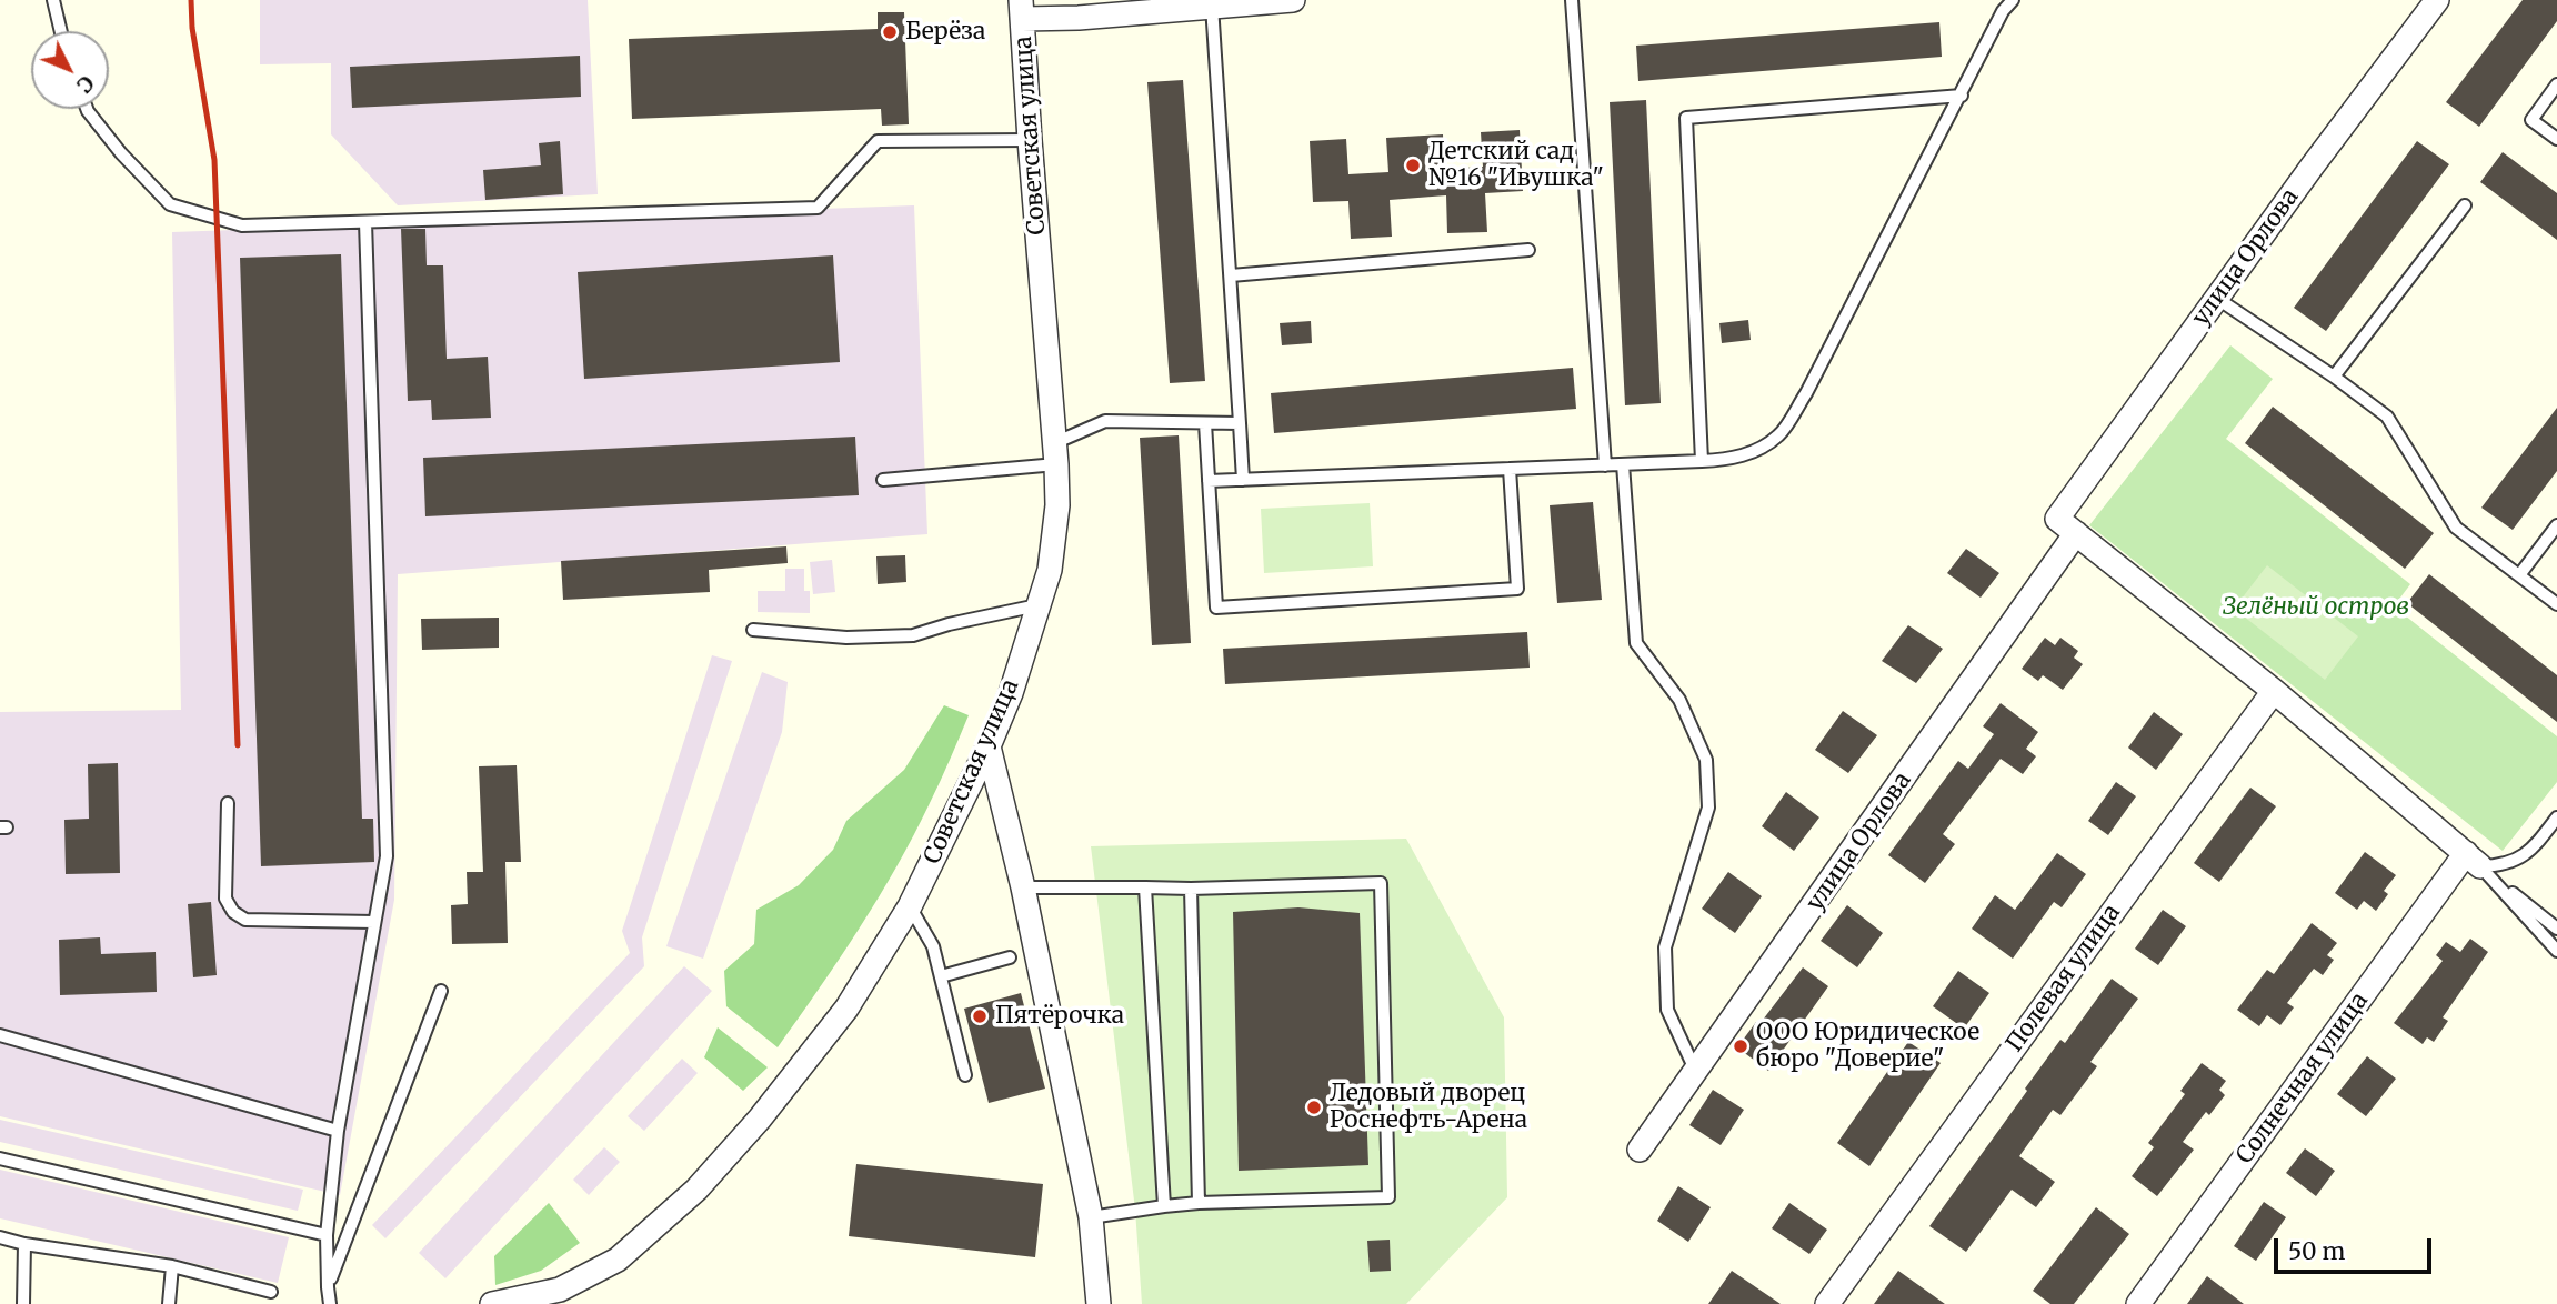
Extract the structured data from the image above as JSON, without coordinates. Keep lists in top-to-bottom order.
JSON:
{
  "streets": {
    "street": [
      "Советская улица",
      "улица Орлова",
      "Полевая улица",
      "Солнечная улица"
    ]
  },
  "parks": ["Зелёный остров"],
  "places": [
    "Берёза",
    "Детский сад №16 \"Ивушка\"",
    "Пятёрочка",
    "ООО Юридическое бюро \"Доверие\"",
    "Ледовый дворец Роснефть-Арена"
  ],
  "scale_bar": "50 m",
  "north": "bottom right"
}
